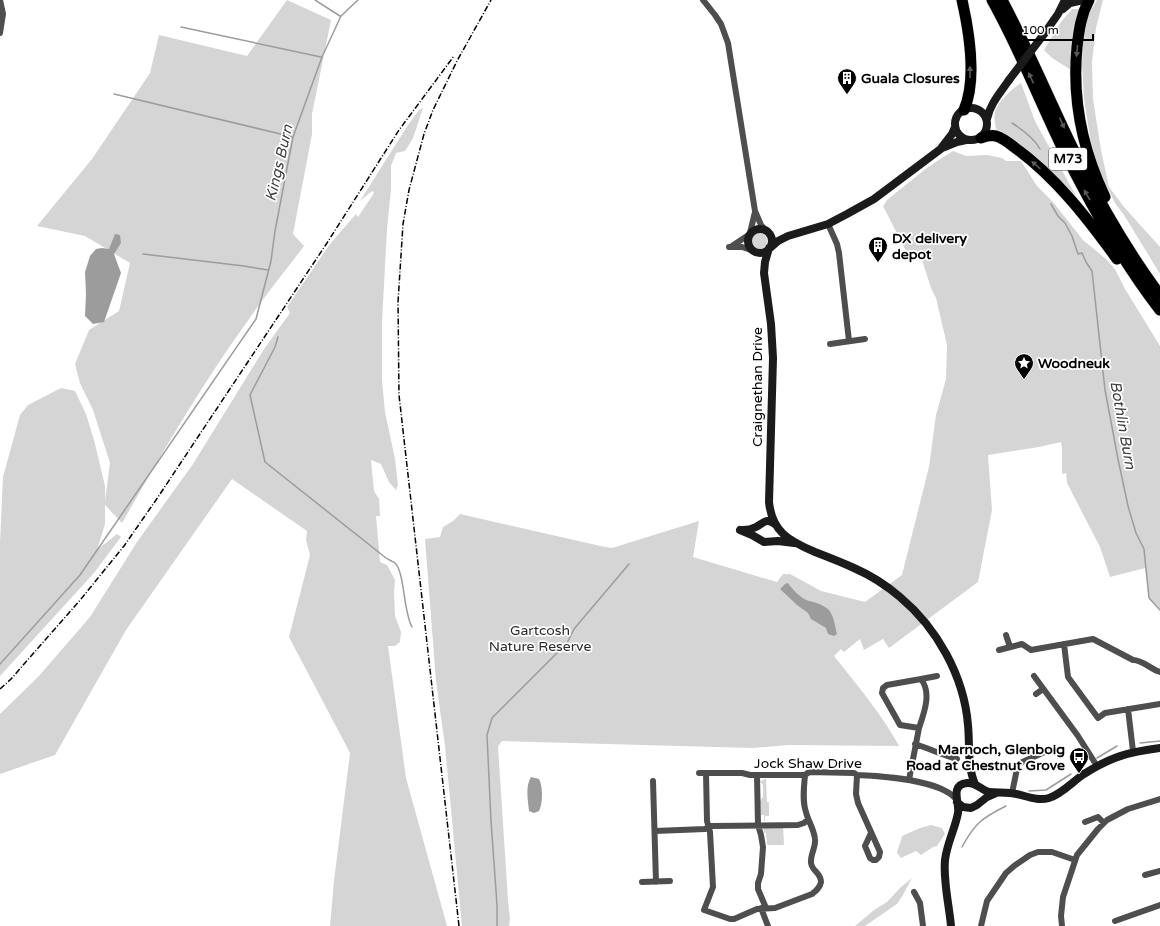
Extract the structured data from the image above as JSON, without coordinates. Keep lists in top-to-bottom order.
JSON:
{
  "streets": {
    "highway": ["M73"],
    "street": ["Craignethan Drive", "Jock Shaw Drive"]
  },
  "water": ["Kings Burn", "Bothlin Burn"],
  "parks": ["Gartcosh Nature Reserve"],
  "places": {
    "building": ["Guala Closures", "DX delivery depot"],
    "place": ["Woodneuk"],
    "bus stop": ["Marnoch, Glenboig Road at Chestnut Grove"]
  },
  "scale_bar": "100 m"
}
